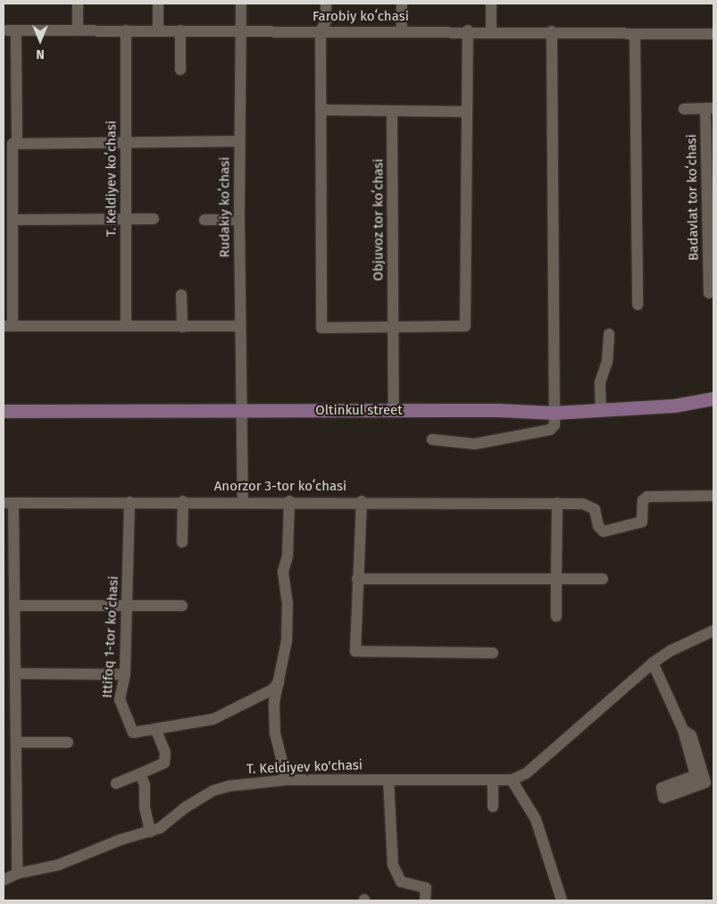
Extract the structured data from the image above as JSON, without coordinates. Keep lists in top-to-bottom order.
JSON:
{
  "streets": {
    "main road": ["Oltinkul street"],
    "street": [
      "Farobiy koʻchasi",
      "T. Keldiyev koʻchasi",
      "Badavlat tor koʻchasi",
      "Rudakiy koʻchasi",
      "Objuvoz tor koʻchasi",
      "Anorzor 3-tor koʻchasi",
      "Ittifoq 1-tor koʻchasi",
      "T. Keldiyev ko'chasi"
    ]
  },
  "crossings": [
    ["Farobiy koʻchasi", "T. Keldiyev koʻchasi"],
    ["Farobiy koʻchasi", "Rudakiy koʻchasi"],
    ["Rudakiy koʻchasi", "Oltinkul street"],
    ["Rudakiy koʻchasi", "Anorzor 3-tor koʻchasi"],
    ["Objuvoz tor koʻchasi", "Oltinkul street"],
    ["Anorzor 3-tor koʻchasi", "Ittifoq 1-tor koʻchasi"]
  ],
  "north": "bottom"
}
